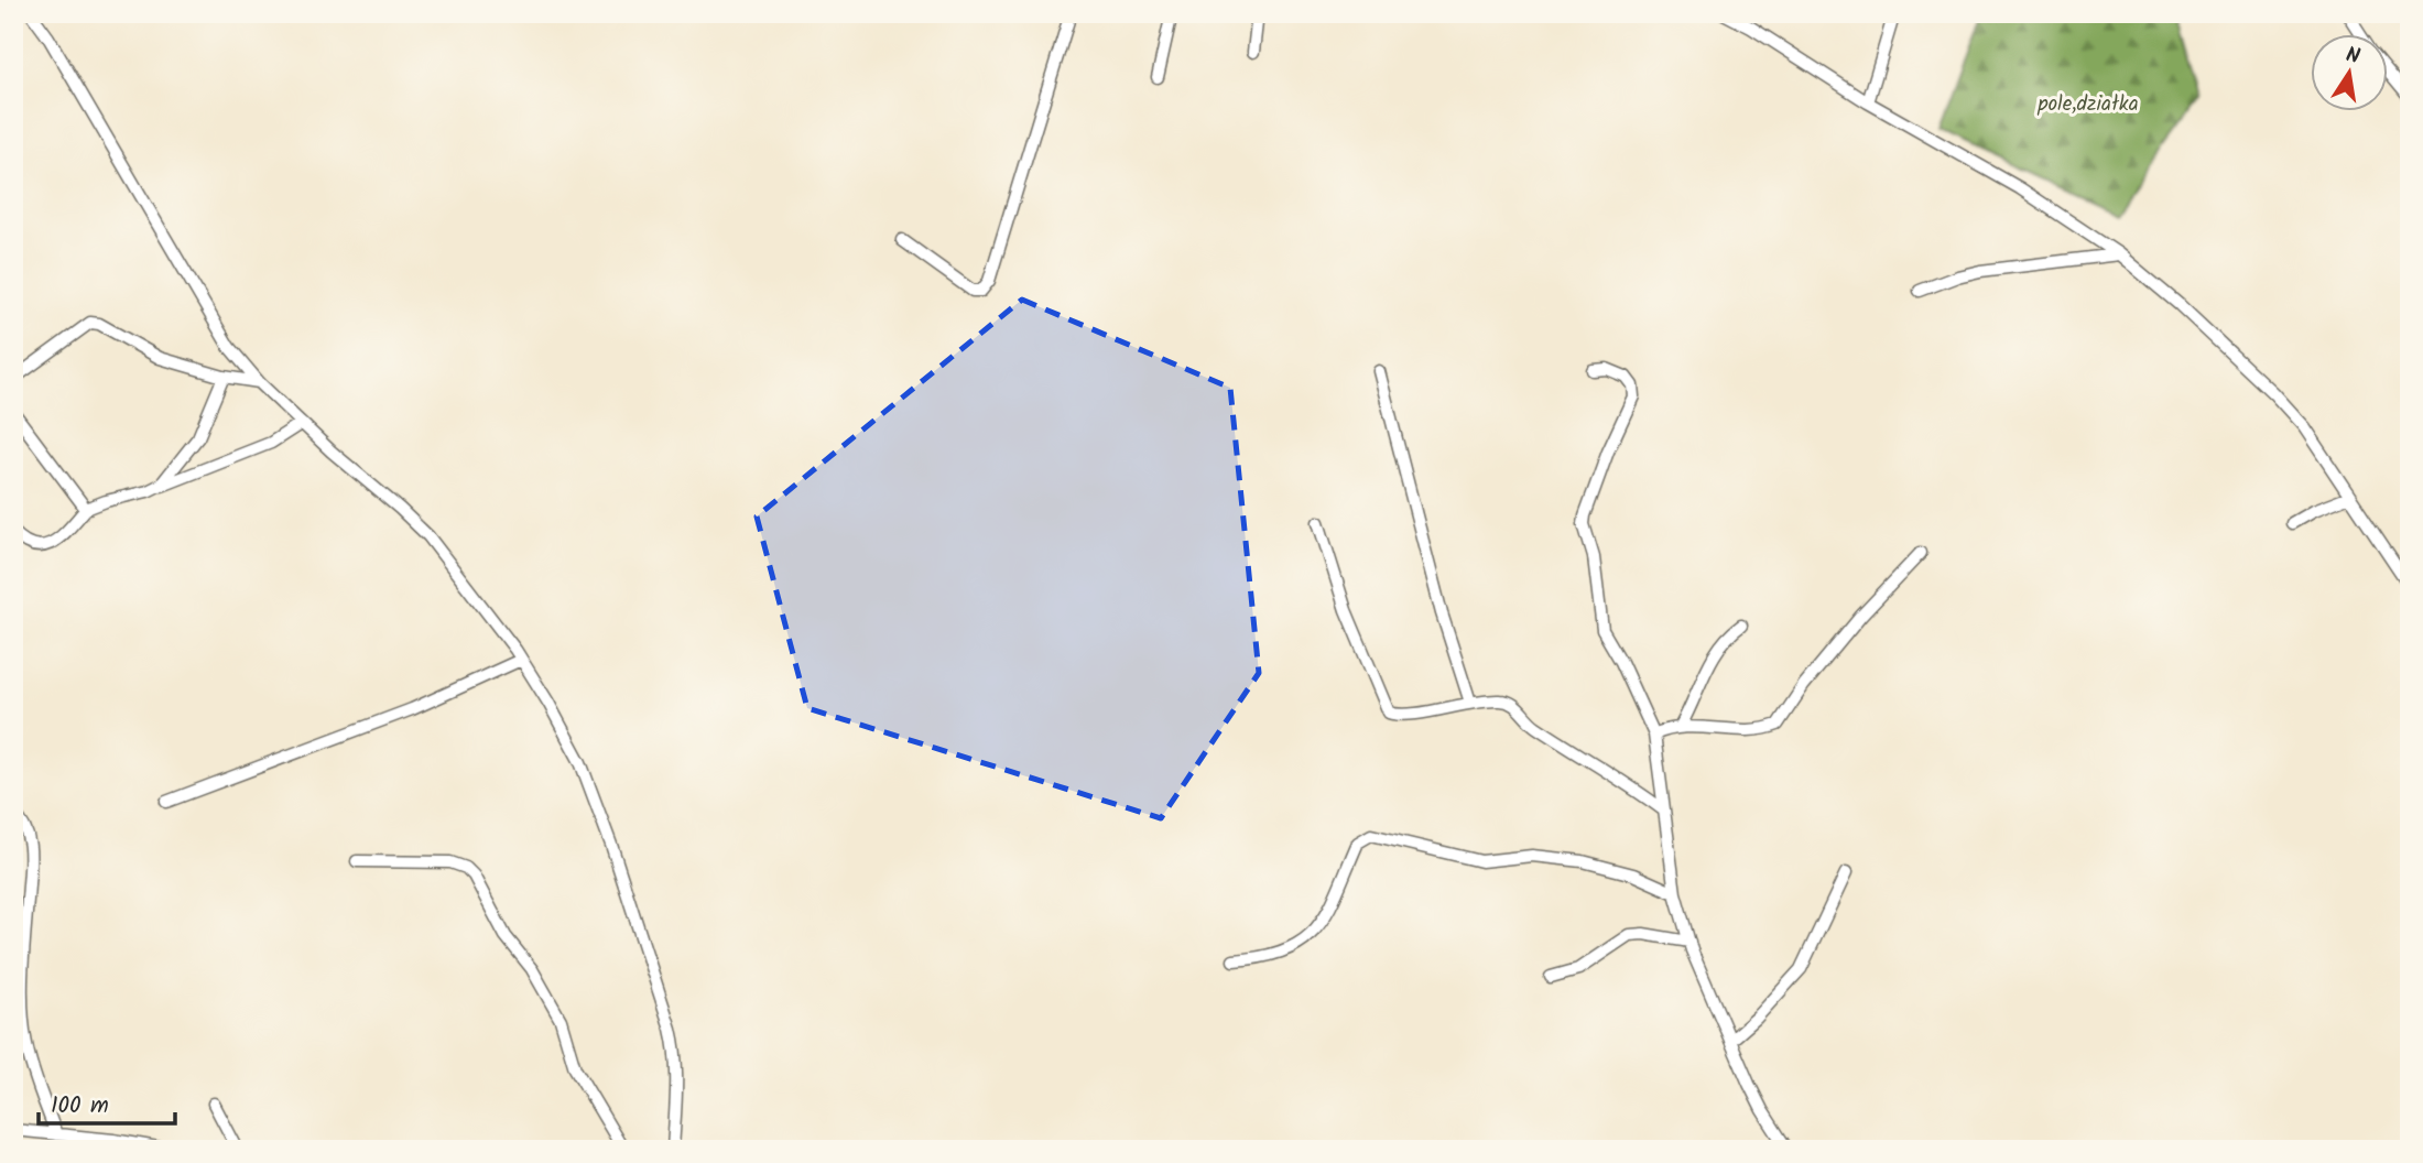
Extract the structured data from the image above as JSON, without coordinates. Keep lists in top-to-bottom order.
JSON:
{
  "parks": ["pole,działka"],
  "scale_bar": "100 m",
  "north": "top"
}
